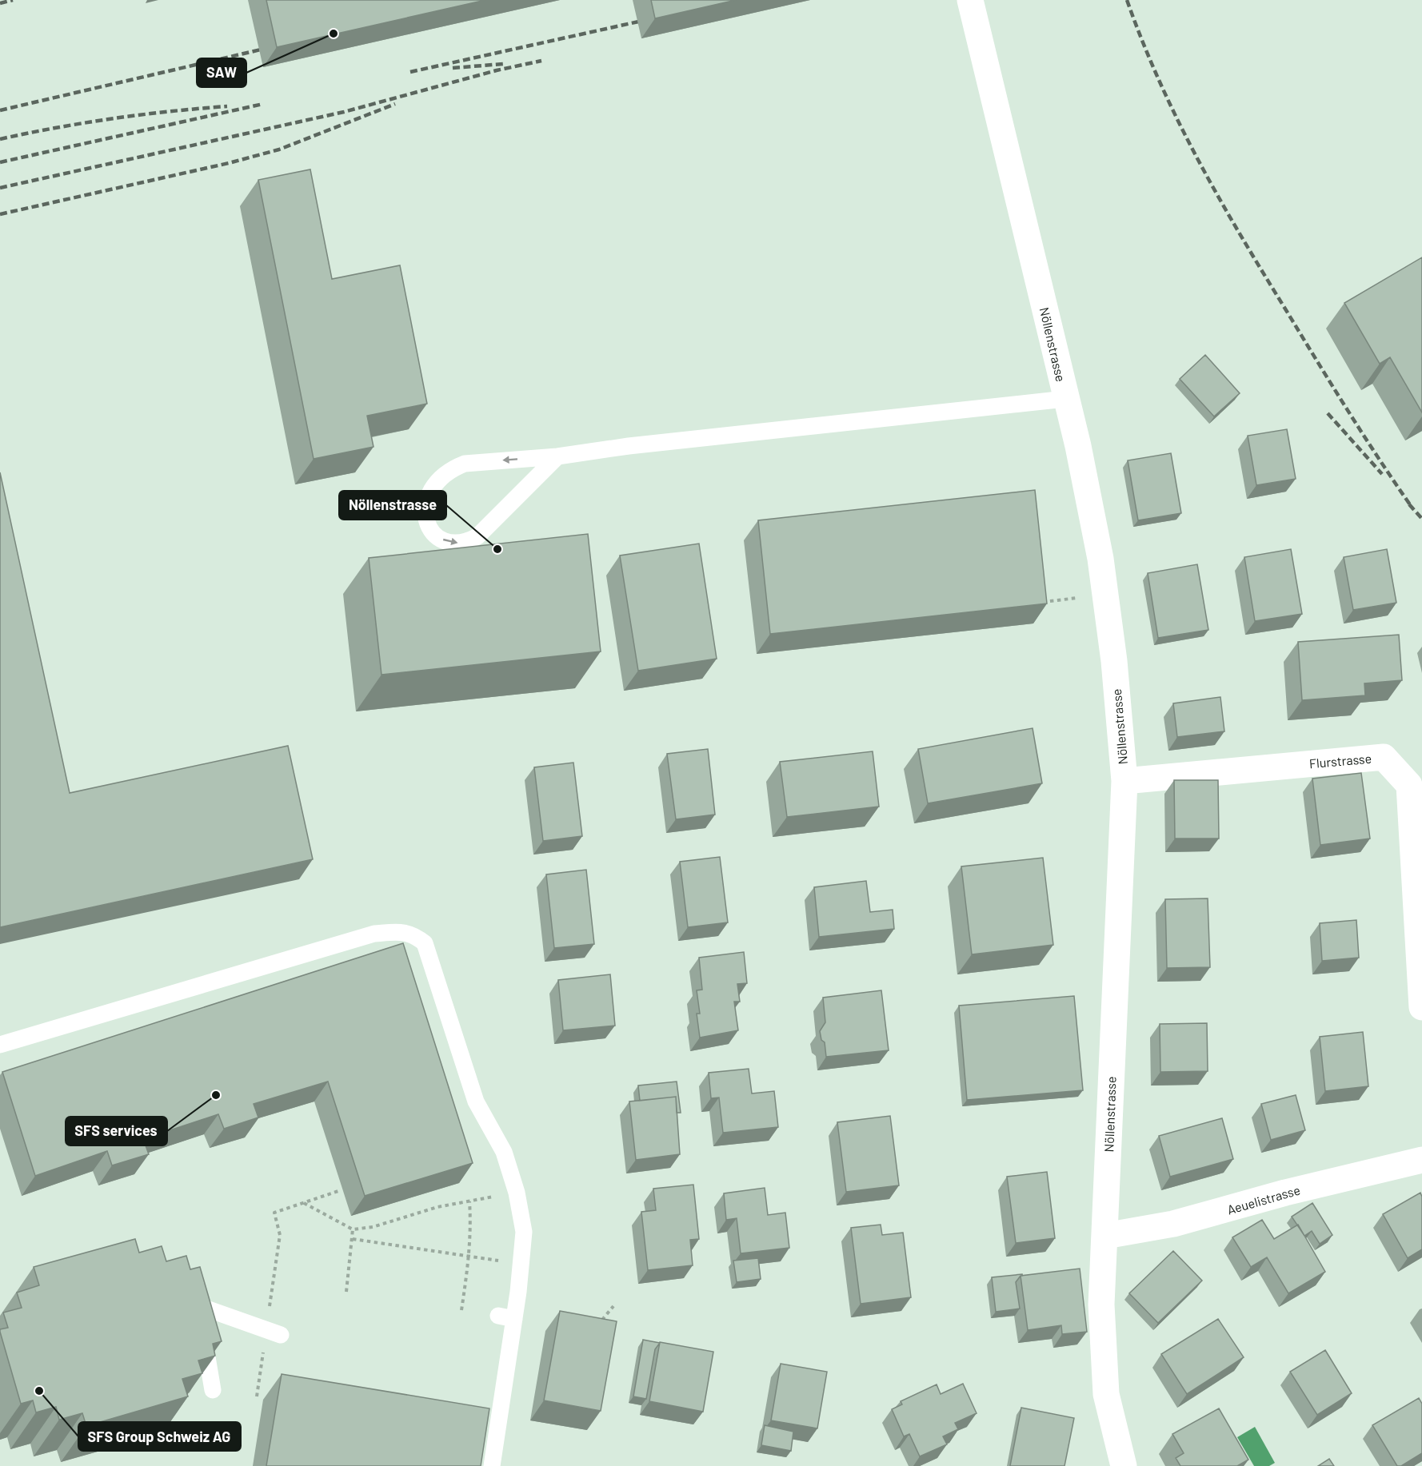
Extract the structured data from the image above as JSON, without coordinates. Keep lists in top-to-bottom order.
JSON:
{
  "streets": {
    "street": ["Nöllenstrasse", "Flurstrasse", "Aeuelistrasse"]
  },
  "crossings": [
    ["Nöllenstrasse", "Flurstrasse"],
    ["Nöllenstrasse", "Aeuelistrasse"]
  ],
  "places": [
    "SAW",
    "Nöllenstrasse",
    "SFS services",
    "SFS Group Schweiz AG"
  ]
}
